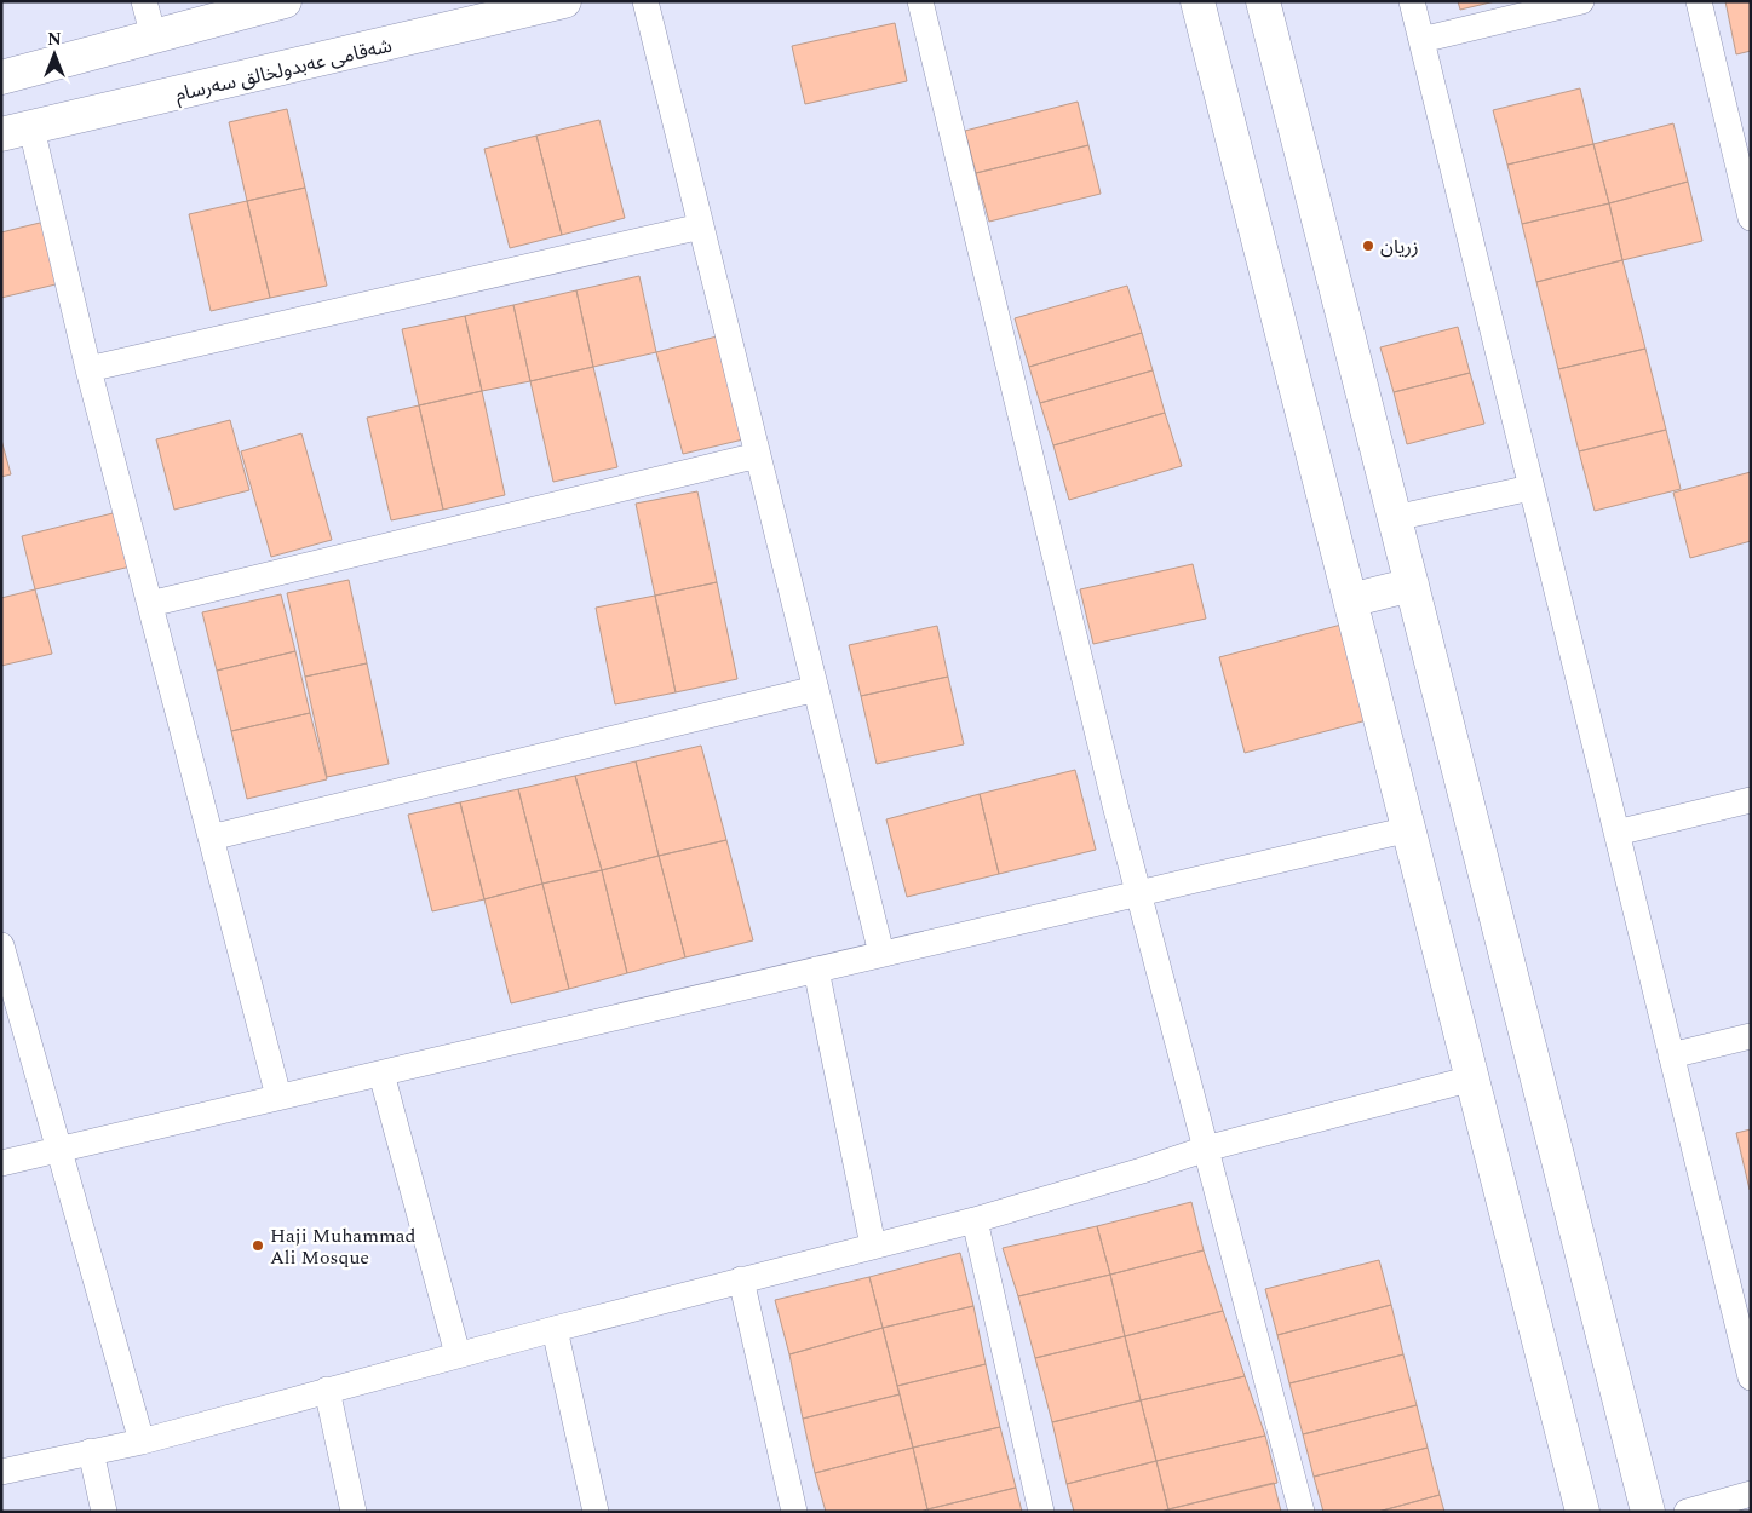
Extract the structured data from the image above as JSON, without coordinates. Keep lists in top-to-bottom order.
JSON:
{
  "streets": {
    "street": ["شەقامی عەبدولخالق سەرسام"]
  },
  "places": ["زریان", "Haji Muhammad Ali Mosque"],
  "north": "top"
}
